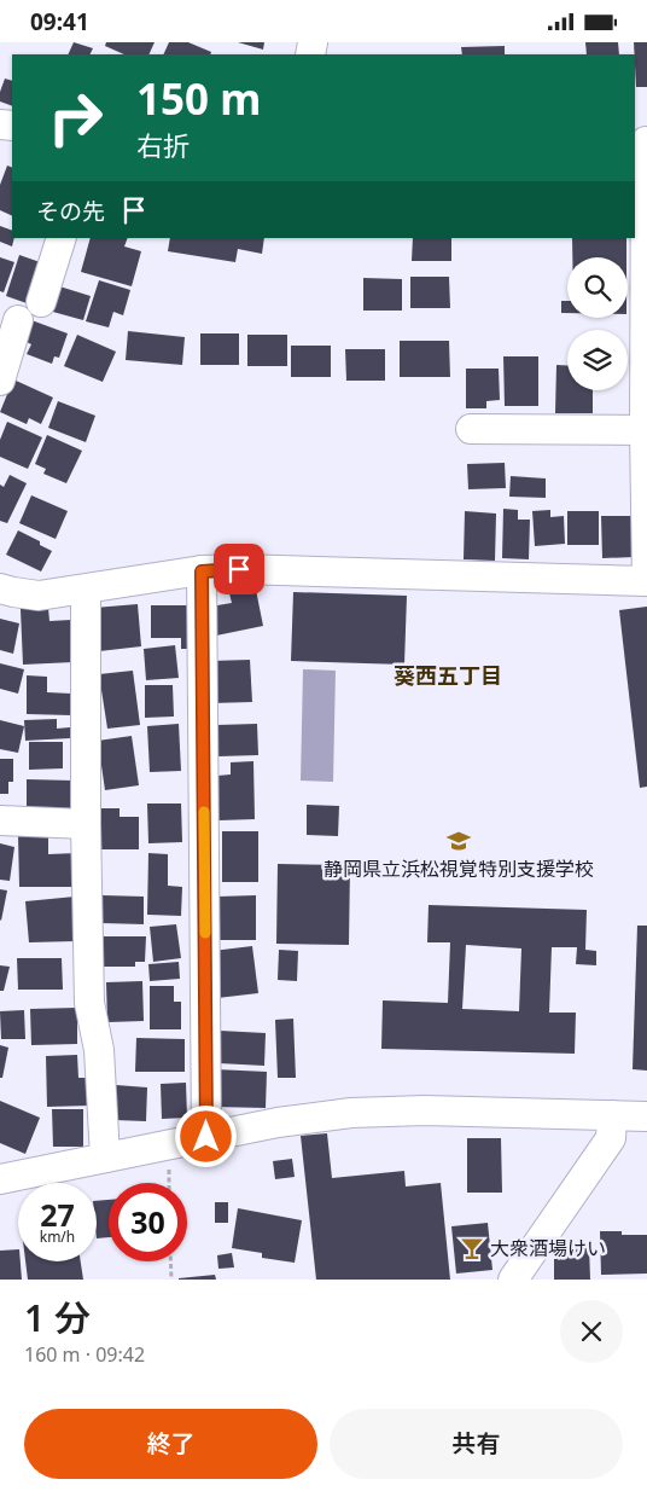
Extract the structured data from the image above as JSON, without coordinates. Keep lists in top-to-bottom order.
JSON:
{
  "districts": ["葵西五丁目"],
  "places": {
    "school or university": ["静岡県立浜松視覚特別支援学校"],
    "bar": ["大衆酒場けい"]
  },
  "page": {
    "status": "09:41",
    "turn": ["150 m", "右折"],
    "then": "その先",
    "speed": "27 km/h",
    "limit": "30",
    "heading": ["1 分", "160 m · 09:42"],
    "buttons": ["終了", "共有"]
  }
}
